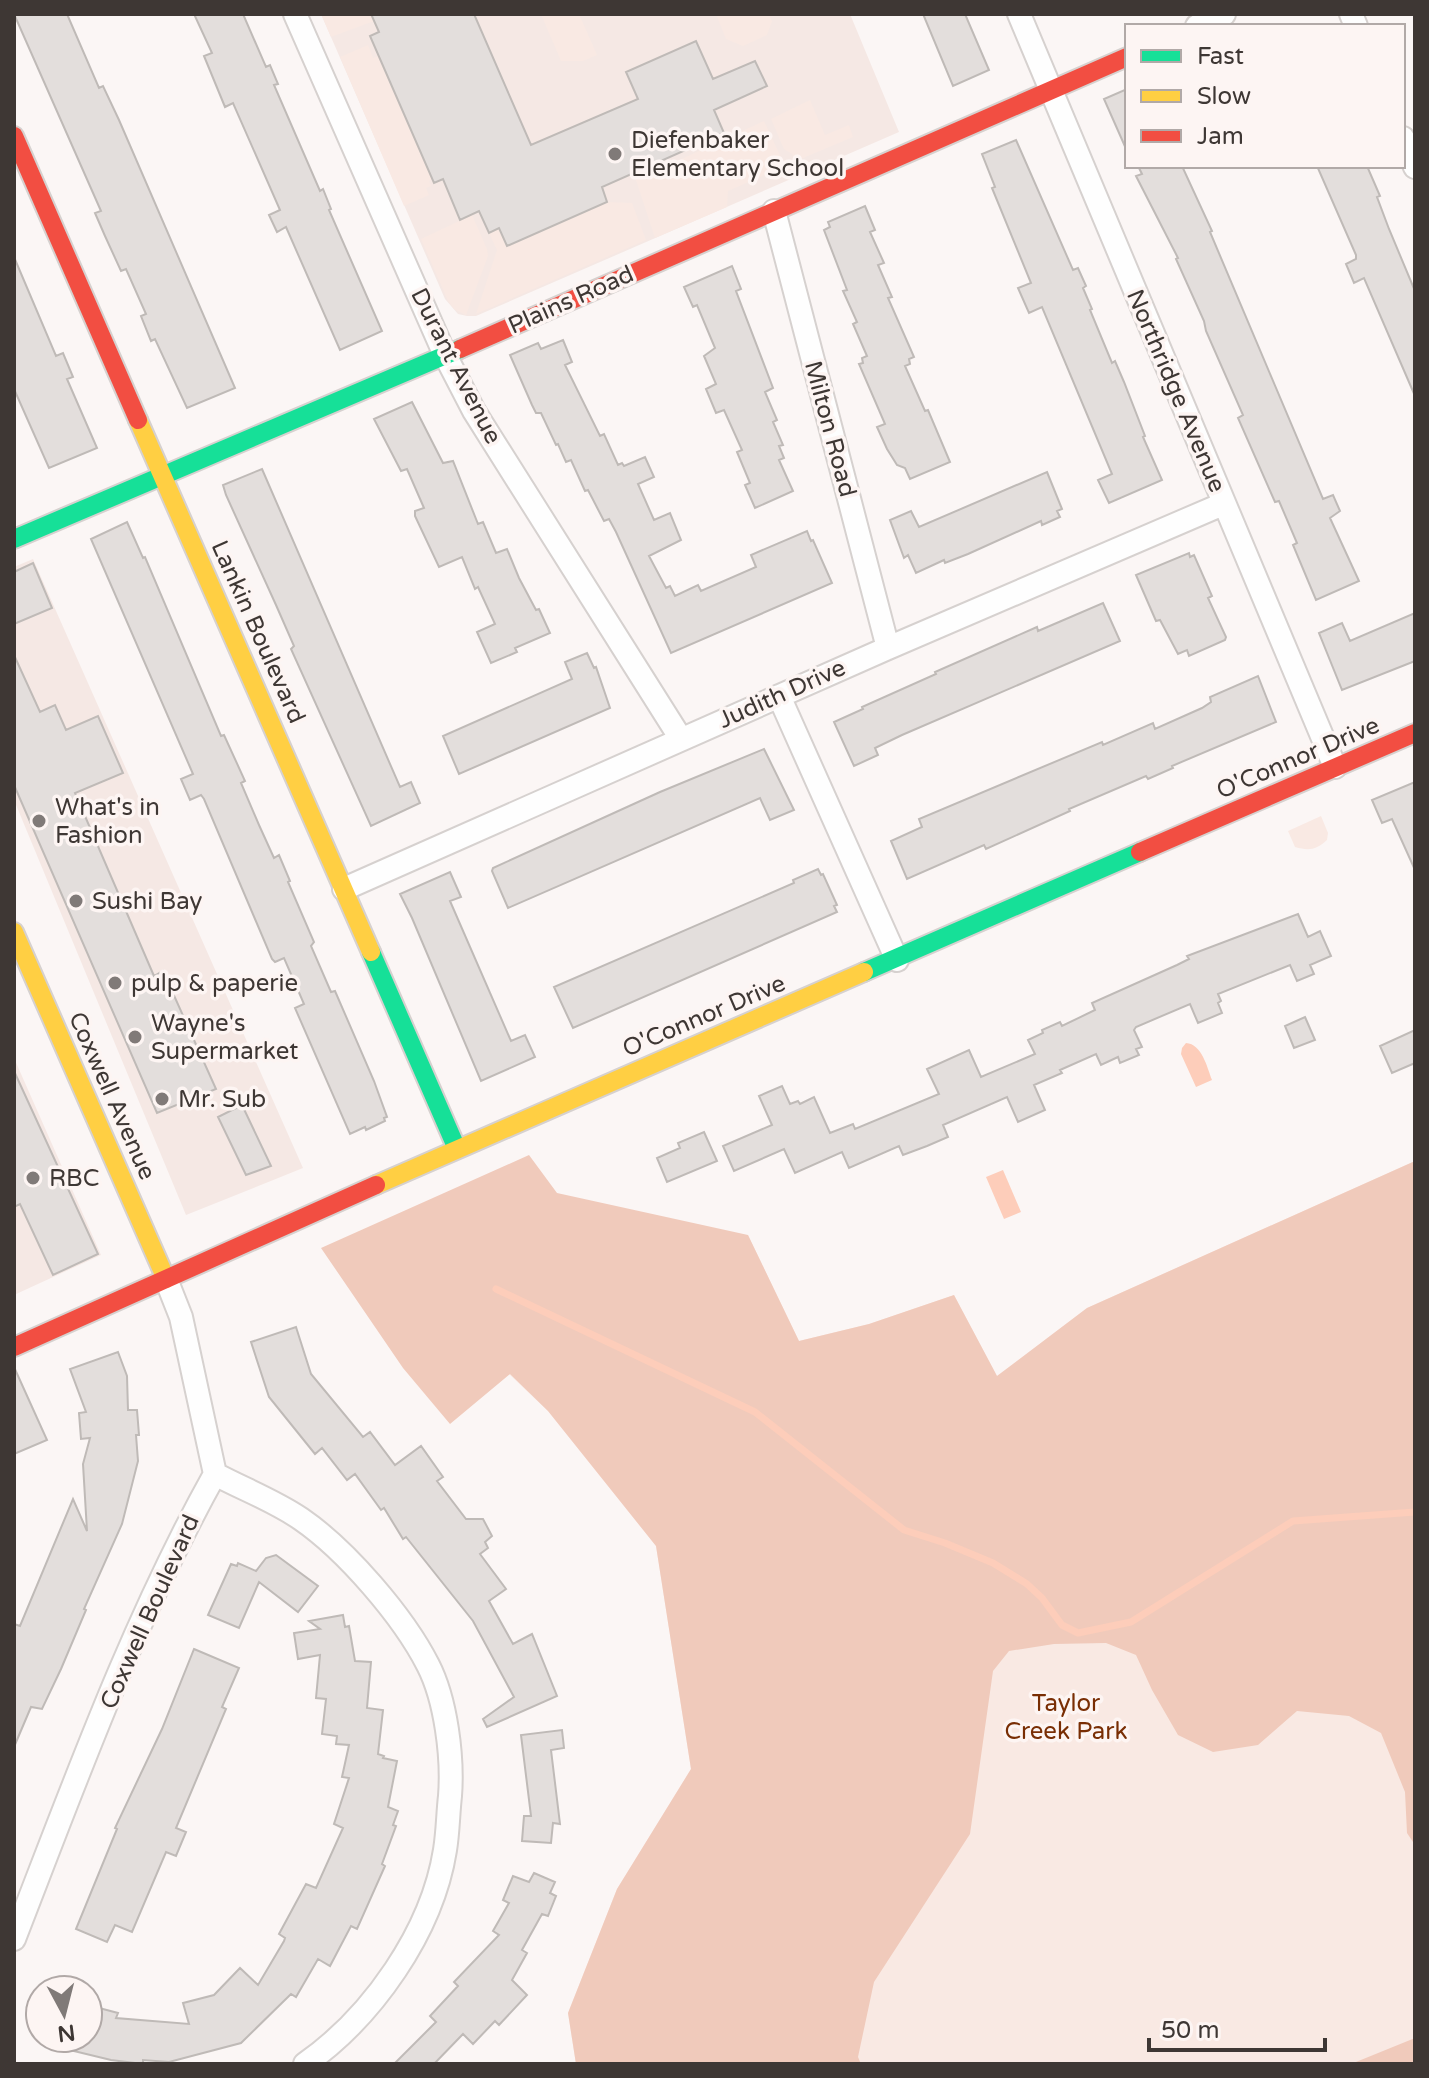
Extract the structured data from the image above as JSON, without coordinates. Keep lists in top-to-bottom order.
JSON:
{
  "streets": {
    "street": [
      "Plains Road",
      "Durant Avenue",
      "Northridge Avenue",
      "Milton Road",
      "Lankin Boulevard",
      "Judith Drive",
      "O'Connor Drive",
      "Coxwell Avenue",
      "Coxwell Boulevard"
    ]
  },
  "crossings": [
    ["Plains Road", "Durant Avenue"],
    ["Plains Road", "Northridge Avenue"],
    ["Plains Road", "Milton Road"],
    ["Plains Road", "Lankin Boulevard"],
    ["Durant Avenue", "Judith Drive"],
    ["Northridge Avenue", "Judith Drive"],
    ["Northridge Avenue", "O'Connor Drive"],
    ["Milton Road", "Judith Drive"],
    ["Lankin Boulevard", "Judith Drive"],
    ["Lankin Boulevard", "O'Connor Drive"],
    ["O'Connor Drive", "Coxwell Avenue"]
  ],
  "parks": ["Taylor Creek Park"],
  "places": [
    "Diefenbaker Elementary School",
    "What's in Fashion",
    "Sushi Bay",
    "pulp & paperie",
    "Wayne's Supermarket",
    "Mr. Sub",
    "RBC"
  ],
  "legend": ["Fast", "Slow", "Jam"],
  "scale_bar": "50 m",
  "north": "bottom"
}
